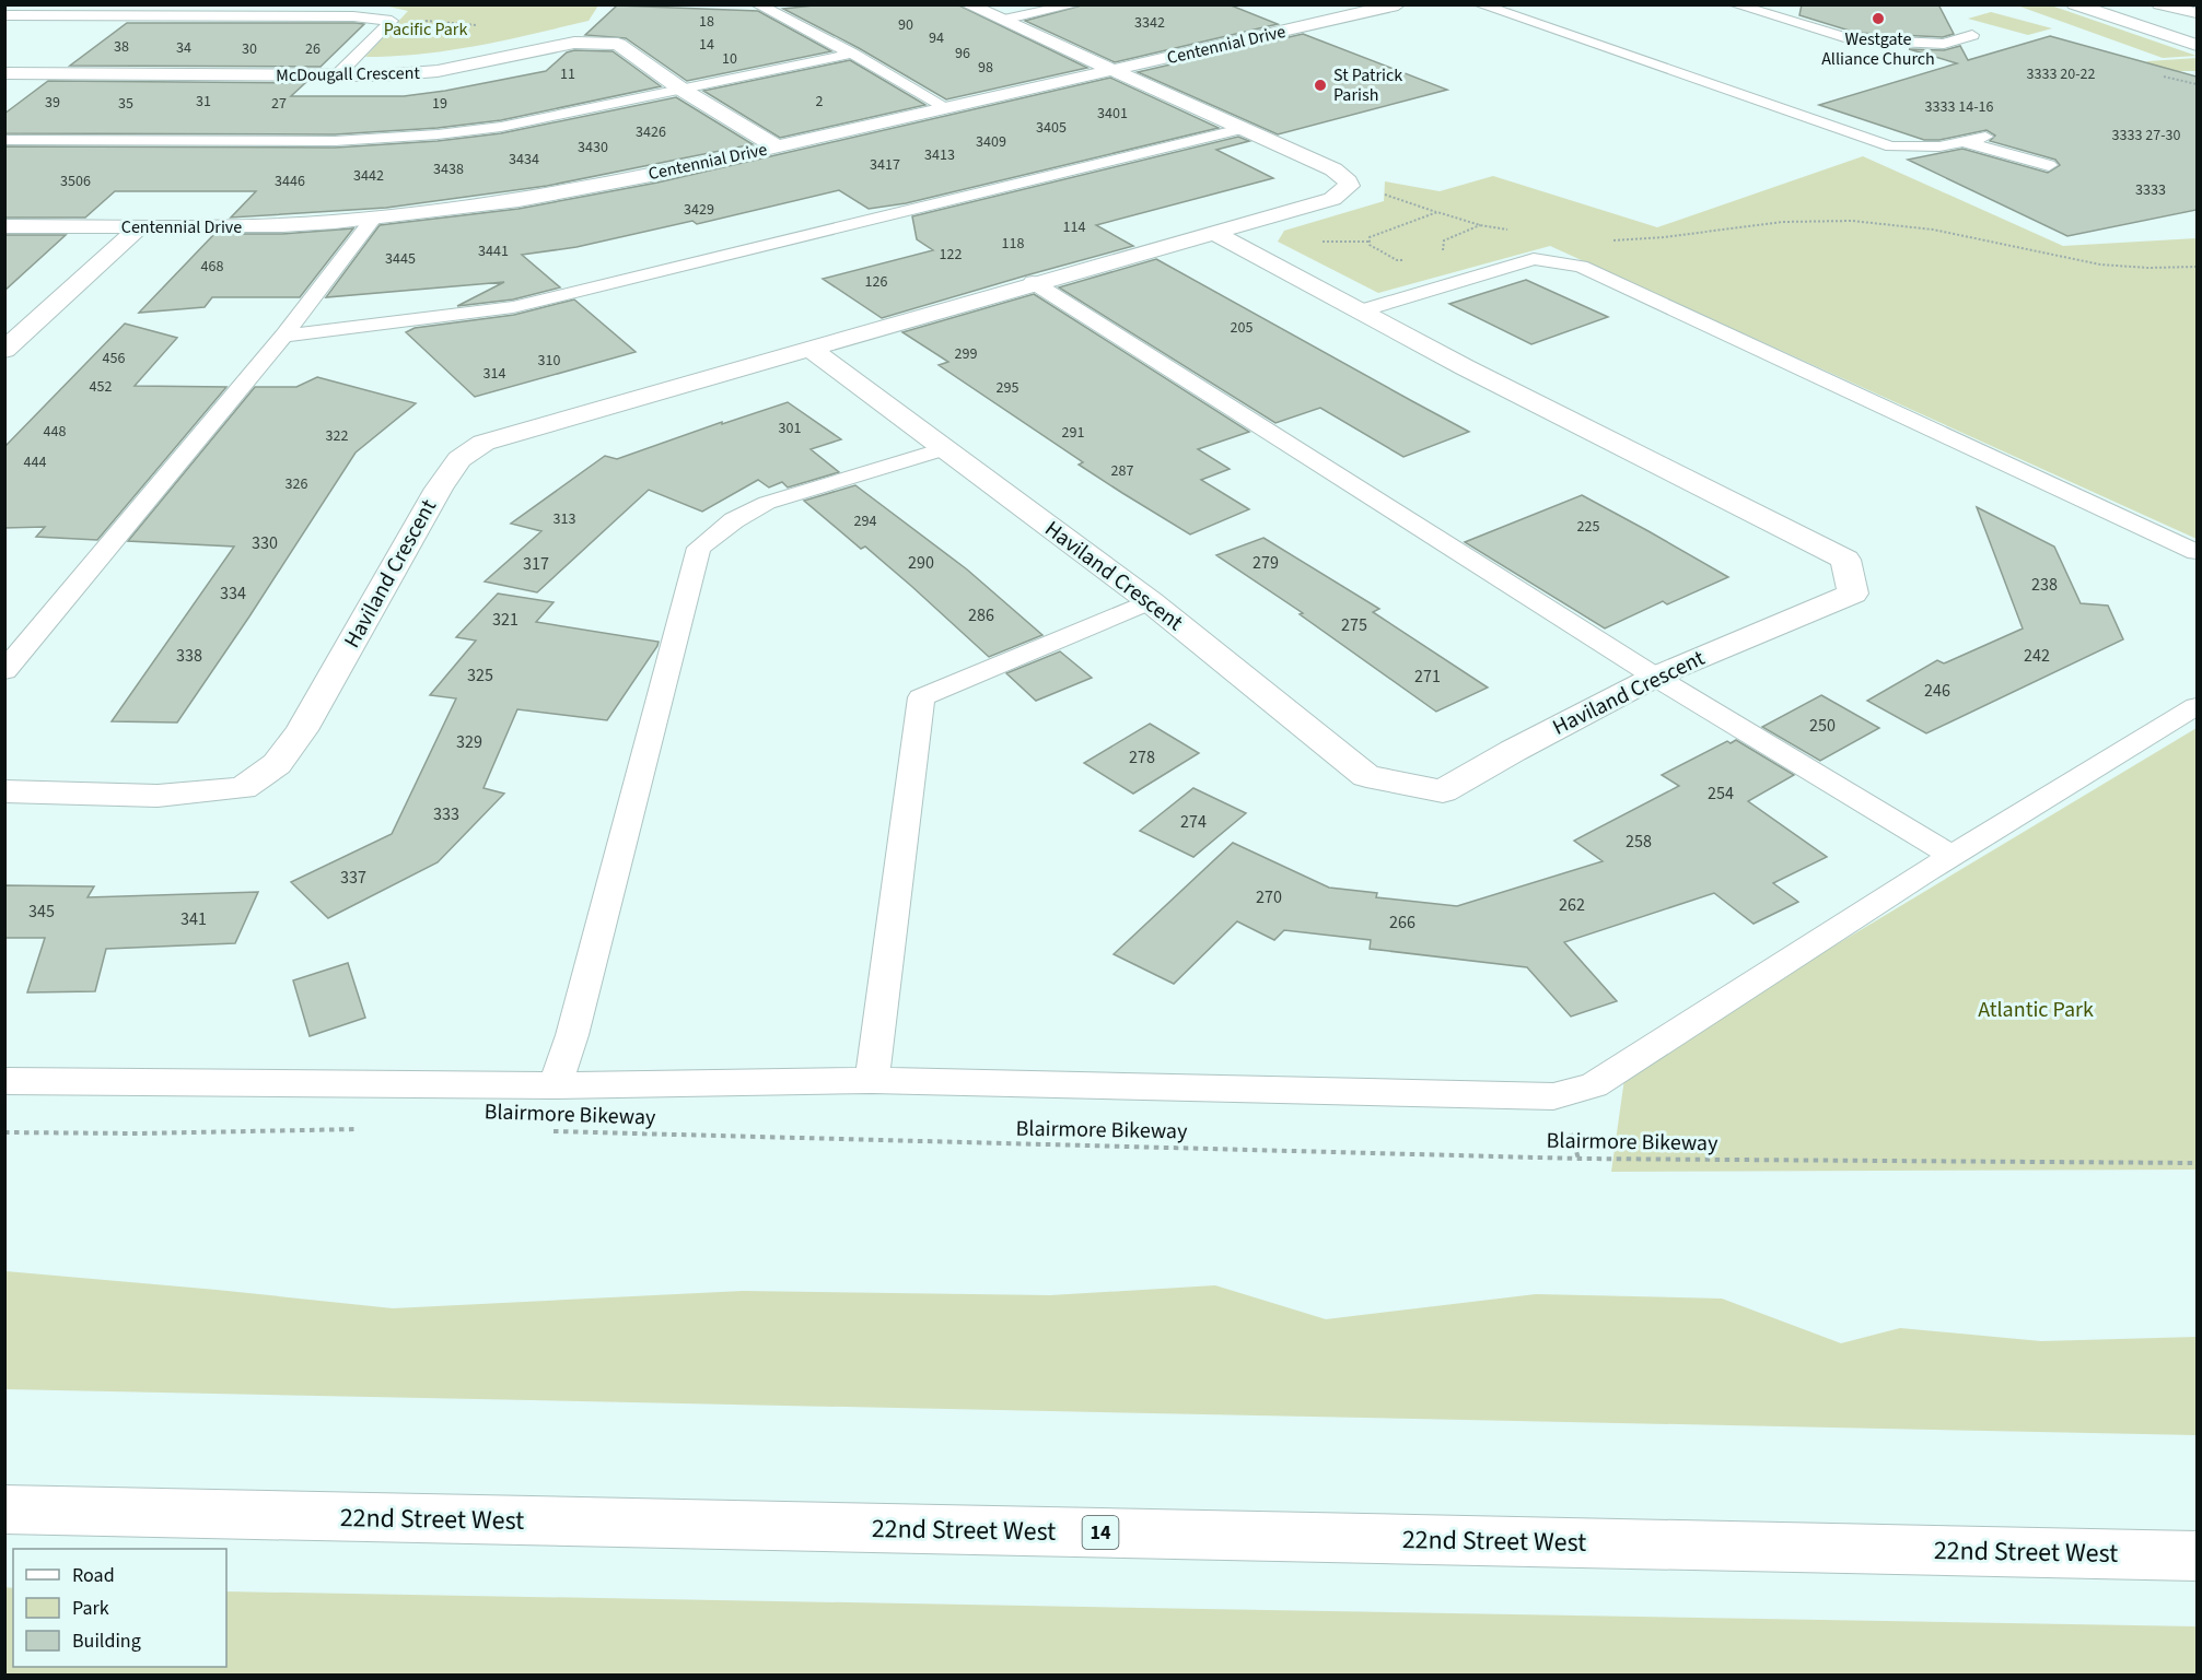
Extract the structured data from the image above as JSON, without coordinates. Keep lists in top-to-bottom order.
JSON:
{
  "streets": {
    "main road": [
      "Centennial Drive",
      "McDougall Crescent",
      "Haviland Crescent",
      "22nd Street West",
      "14"
    ],
    "path": ["Blairmore Bikeway"]
  },
  "crossings": [
    ["Centennial Drive", "McDougall Crescent"],
    ["Centennial Drive", "Haviland Crescent"]
  ],
  "parks": ["Pacific Park", "Atlantic Park"],
  "places": ["Westgate Alliance Church", "St Patrick Parish"],
  "house_numbers": [
    "18",
    "3342",
    "90",
    "94",
    "14",
    "38",
    "34",
    "30",
    "26",
    "96",
    "10",
    "98",
    "11",
    "3333 20-22",
    "31",
    "2",
    "39",
    "35",
    "27",
    "19",
    "3333 14-16",
    "3401",
    "3405",
    "3426",
    "3333 27-30",
    "3409",
    "3430",
    "3413",
    "3434",
    "3417",
    "3438",
    "3442",
    "3506",
    "3446",
    "3333",
    "3429",
    "114",
    "118",
    "3441",
    "122",
    "3445",
    "468",
    "126",
    "205",
    "299",
    "456",
    "310",
    "314",
    "452",
    "295",
    "301",
    "448",
    "291",
    "322",
    "444",
    "287",
    "326",
    "313",
    "294",
    "225",
    "330",
    "290",
    "279",
    "317",
    "238",
    "334",
    "286",
    "321",
    "275",
    "338",
    "242",
    "325",
    "271",
    "246",
    "250",
    "329",
    "278",
    "254",
    "333",
    "274",
    "258",
    "337",
    "270",
    "262",
    "345",
    "341",
    "266"
  ],
  "legend": ["Road", "Park", "Building"]
}
